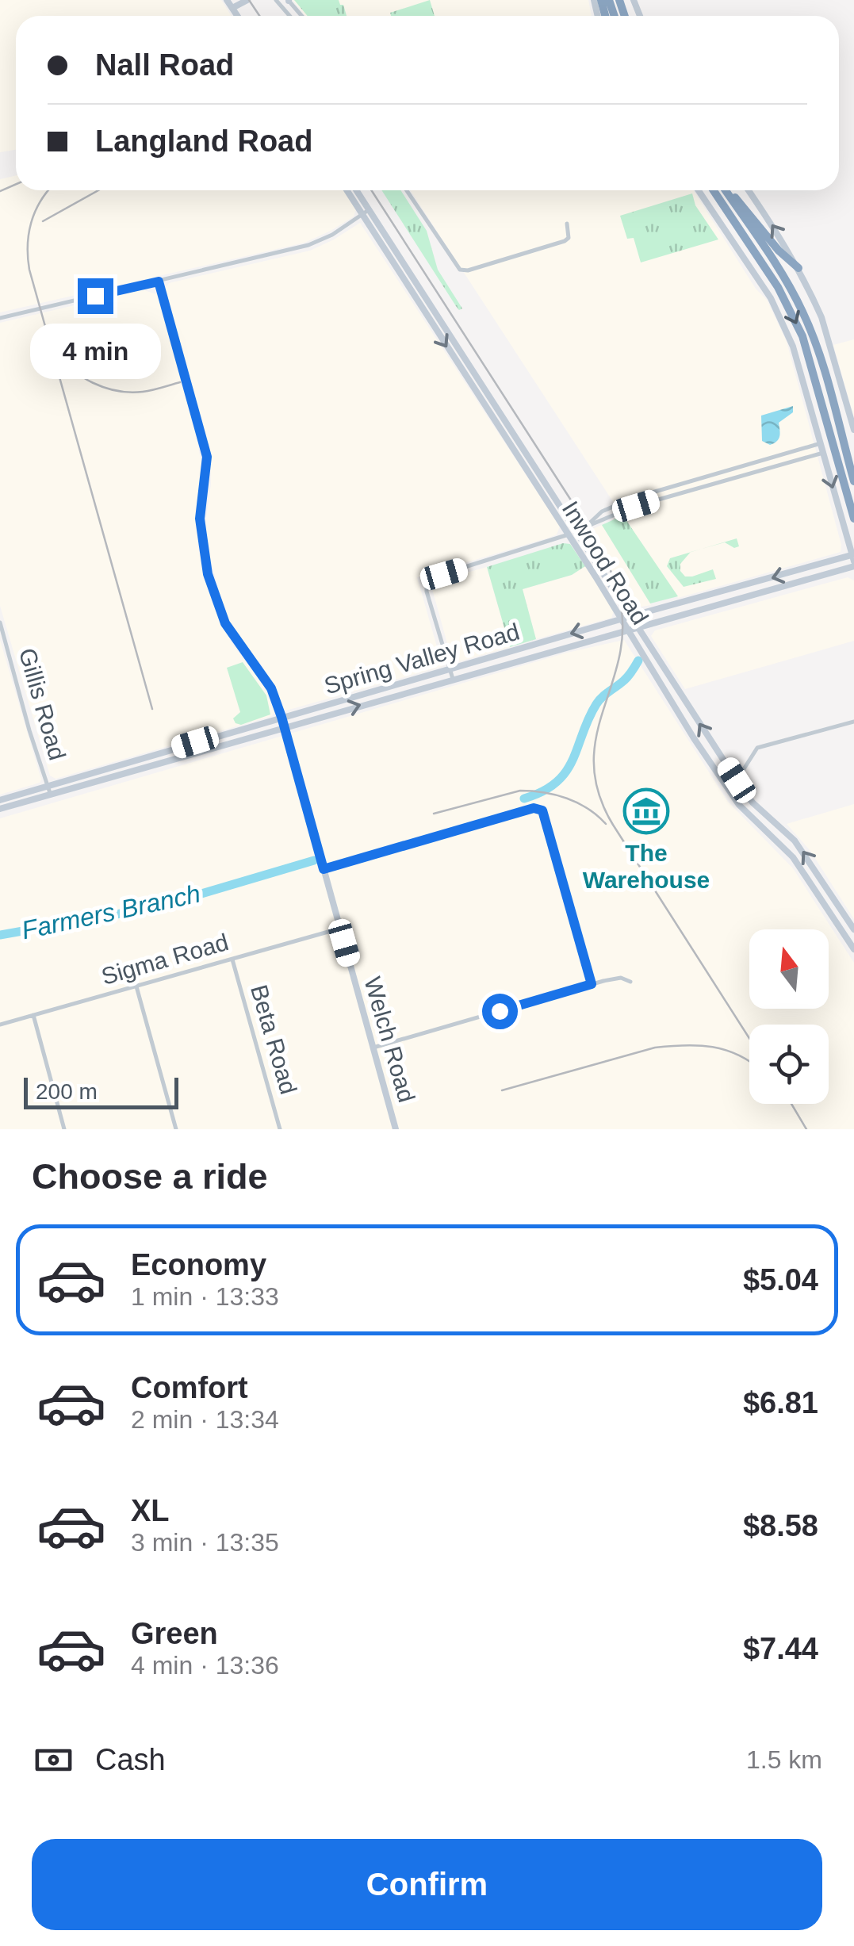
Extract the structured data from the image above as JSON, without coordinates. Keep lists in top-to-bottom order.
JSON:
{
  "streets": {
    "main road": ["Inwood Road", "Spring Valley Road", "Welch Road"],
    "street": ["Gillis Road", "Sigma Road", "Beta Road"]
  },
  "crossings": [
    ["Inwood Road", "Spring Valley Road"],
    ["Spring Valley Road", "Gillis Road"],
    ["Spring Valley Road", "Welch Road"],
    ["Sigma Road", "Beta Road"],
    ["Sigma Road", "Welch Road"]
  ],
  "water": ["Farmers Branch"],
  "places": {
    "museum": ["The Warehouse"]
  },
  "scale_bar": "200 m",
  "north": "top",
  "page": {
    "banner": ["Nall Road", "Langland Road"],
    "bubble": "4 min",
    "scale": "200 m",
    "heading": "Choose a ride",
    "list": [
      {
        "name": "Economy",
        "note": "1 min · 13:33",
        "value": "$5.04"
      },
      {
        "name": "Comfort",
        "note": "2 min · 13:34",
        "value": "$6.81"
      },
      {
        "name": "XL",
        "note": "3 min · 13:35",
        "value": "$8.58"
      },
      {
        "name": "Green",
        "note": "4 min · 13:36",
        "value": "$7.44"
      }
    ],
    "pay": ["Cash", "1.5 km"],
    "buttons": "Confirm"
  }
}
